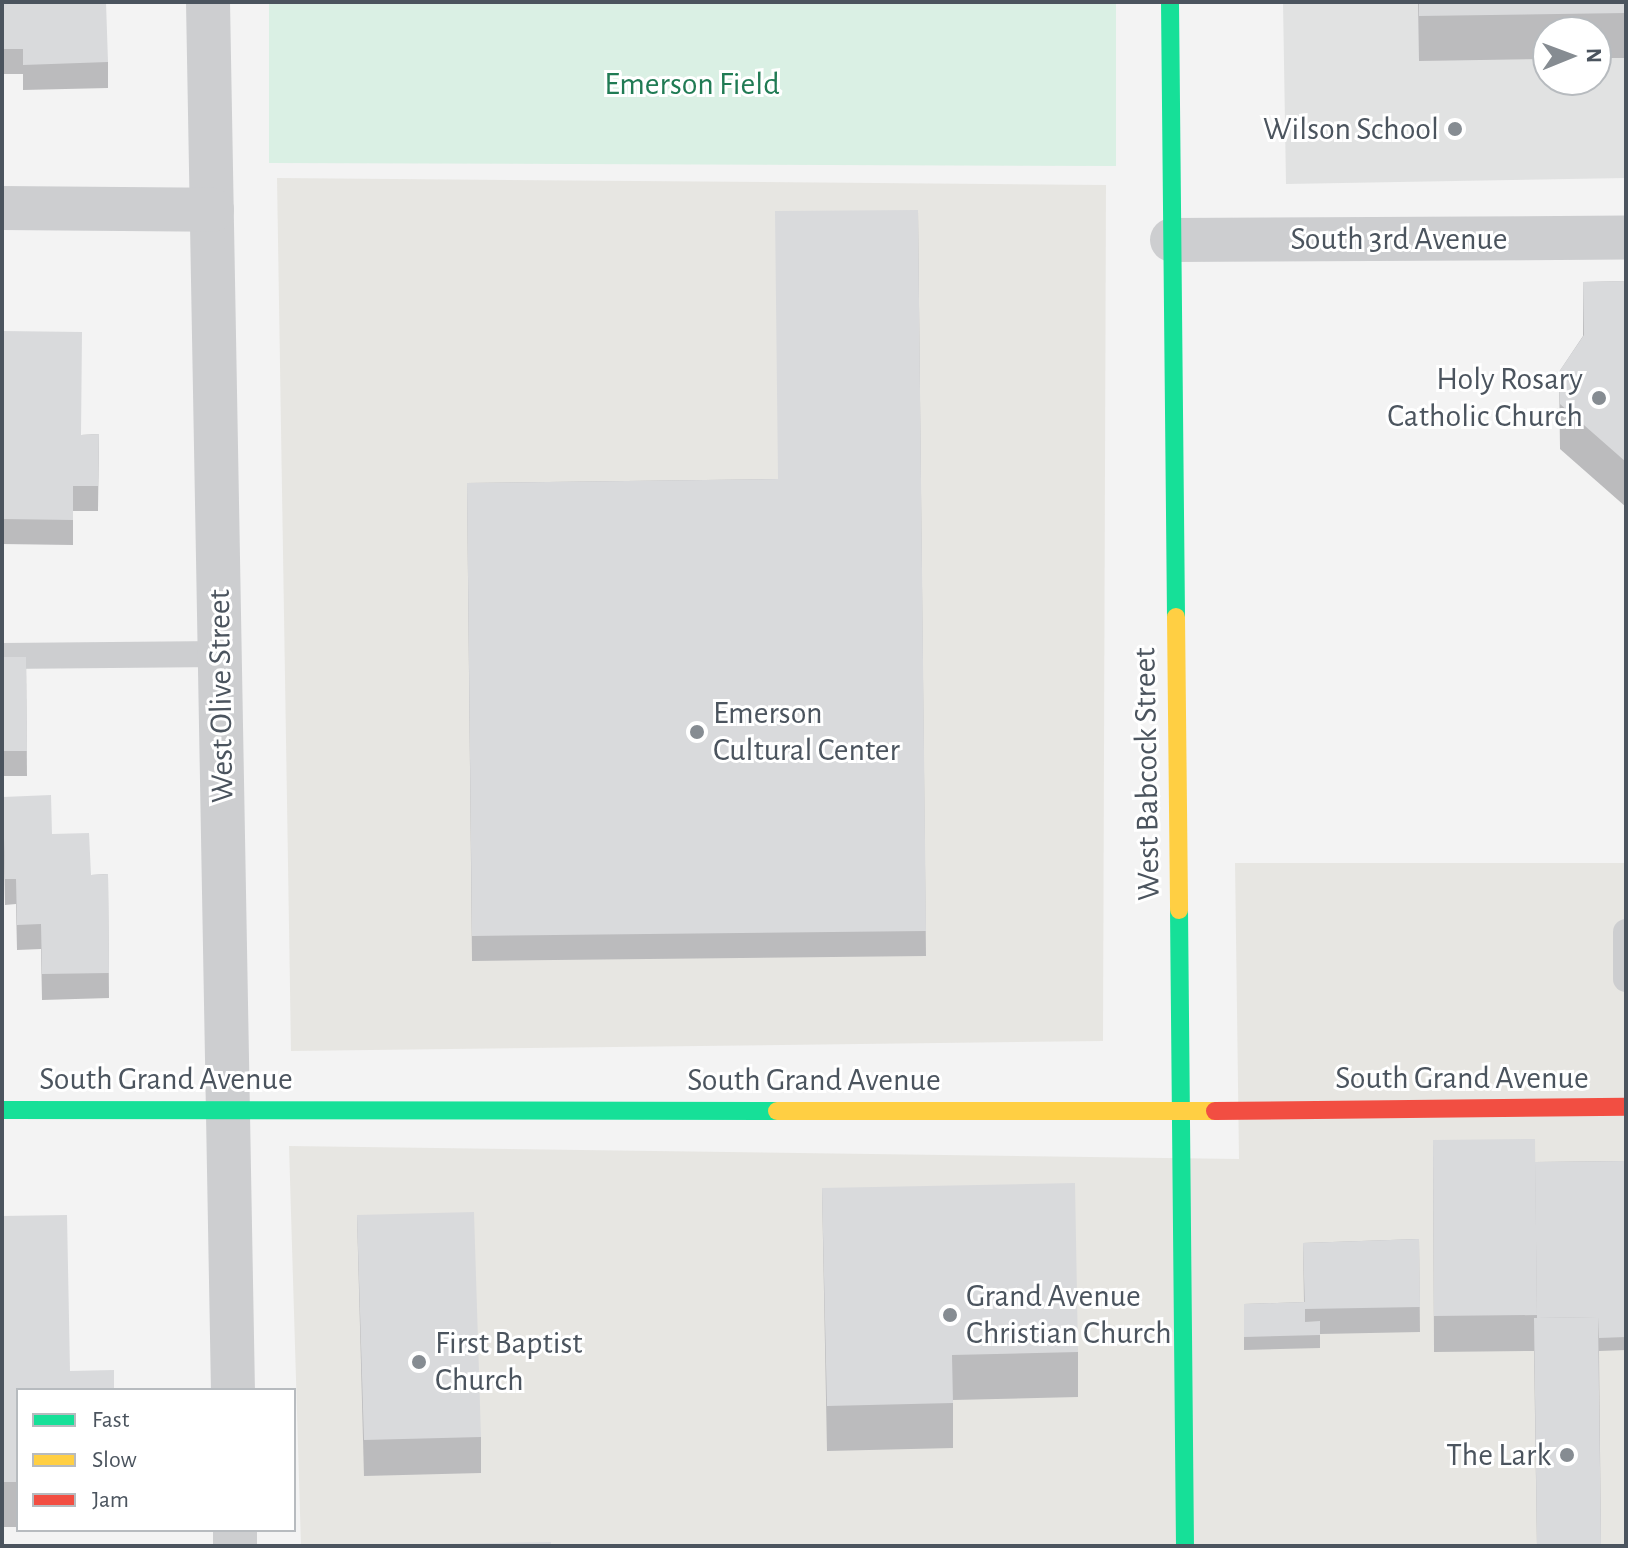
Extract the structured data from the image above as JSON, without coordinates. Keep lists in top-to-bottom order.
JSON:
{
  "streets": {
    "street": [
      "South 3rd Avenue",
      "West Olive Street",
      "West Babcock Street",
      "South Grand Avenue"
    ]
  },
  "crossings": [
    ["South 3rd Avenue", "West Babcock Street"],
    ["West Olive Street", "South Grand Avenue"],
    ["West Babcock Street", "South Grand Avenue"]
  ],
  "parks": ["Emerson Field"],
  "places": [
    "Wilson School",
    "Holy Rosary Catholic Church",
    "Emerson Cultural Center",
    "Grand Avenue Christian Church",
    "First Baptist Church",
    "The Lark"
  ],
  "legend": ["Fast", "Slow", "Jam"],
  "north": "right"
}
